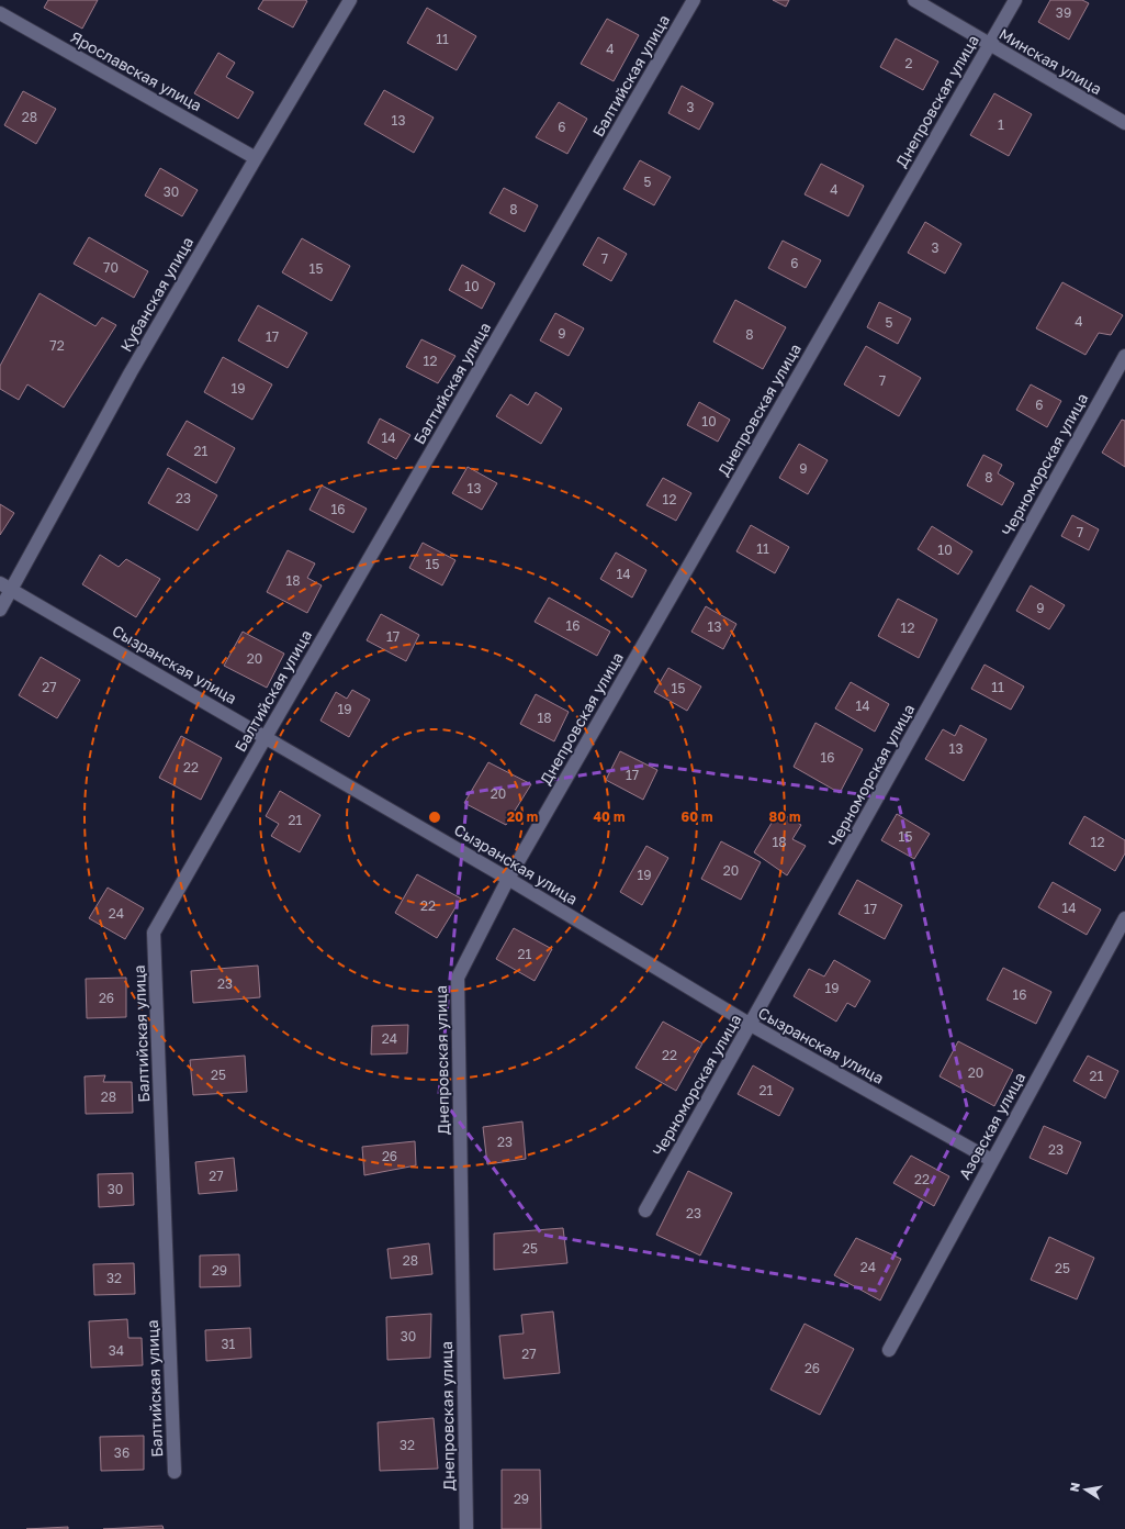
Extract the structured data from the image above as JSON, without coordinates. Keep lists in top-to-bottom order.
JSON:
{
  "streets": {
    "street": [
      "Минская улица",
      "Ярославская улица",
      "Балтийская улица",
      "Днепровская улица",
      "Кубанская улица",
      "Черноморская улица",
      "Сызранская улица",
      "Азовская улица"
    ]
  },
  "crossings": [
    ["Минская улица", "Днепровская улица"],
    ["Ярославская улица", "Кубанская улица"],
    ["Балтийская улица", "Сызранская улица"],
    ["Днепровская улица", "Сызранская улица"],
    ["Кубанская улица", "Сызранская улица"],
    ["Черноморская улица", "Сызранская улица"],
    ["Сызранская улица", "Азовская улица"]
  ],
  "house_numbers": [
    "39",
    "11",
    "4",
    "2",
    "3",
    "28",
    "13",
    "1",
    "6",
    "5",
    "4",
    "30",
    "8",
    "3",
    "7",
    "6",
    "70",
    "15",
    "10",
    "4",
    "5",
    "9",
    "8",
    "17",
    "72",
    "12",
    "7",
    "19",
    "6",
    "10",
    "14",
    "21",
    "9",
    "8",
    "13",
    "23",
    "12",
    "16",
    "7",
    "11",
    "10",
    "15",
    "14",
    "18",
    "9",
    "16",
    "13",
    "12",
    "17",
    "20",
    "27",
    "11",
    "15",
    "14",
    "19",
    "18",
    "13",
    "16",
    "22",
    "17",
    "20",
    "21",
    "15",
    "18",
    "12",
    "20",
    "19",
    "22",
    "14",
    "17",
    "24",
    "21",
    "23",
    "19",
    "16",
    "26",
    "24",
    "22",
    "20",
    "25",
    "21",
    "21",
    "28",
    "23",
    "23",
    "26",
    "27",
    "22",
    "30",
    "23",
    "25",
    "28",
    "24",
    "25",
    "29",
    "32",
    "30",
    "31",
    "34",
    "27",
    "26",
    "32",
    "36",
    "29"
  ],
  "north": "left",
  "rings": [
    "20 m",
    "40 m",
    "60 m",
    "80 m"
  ]
}
